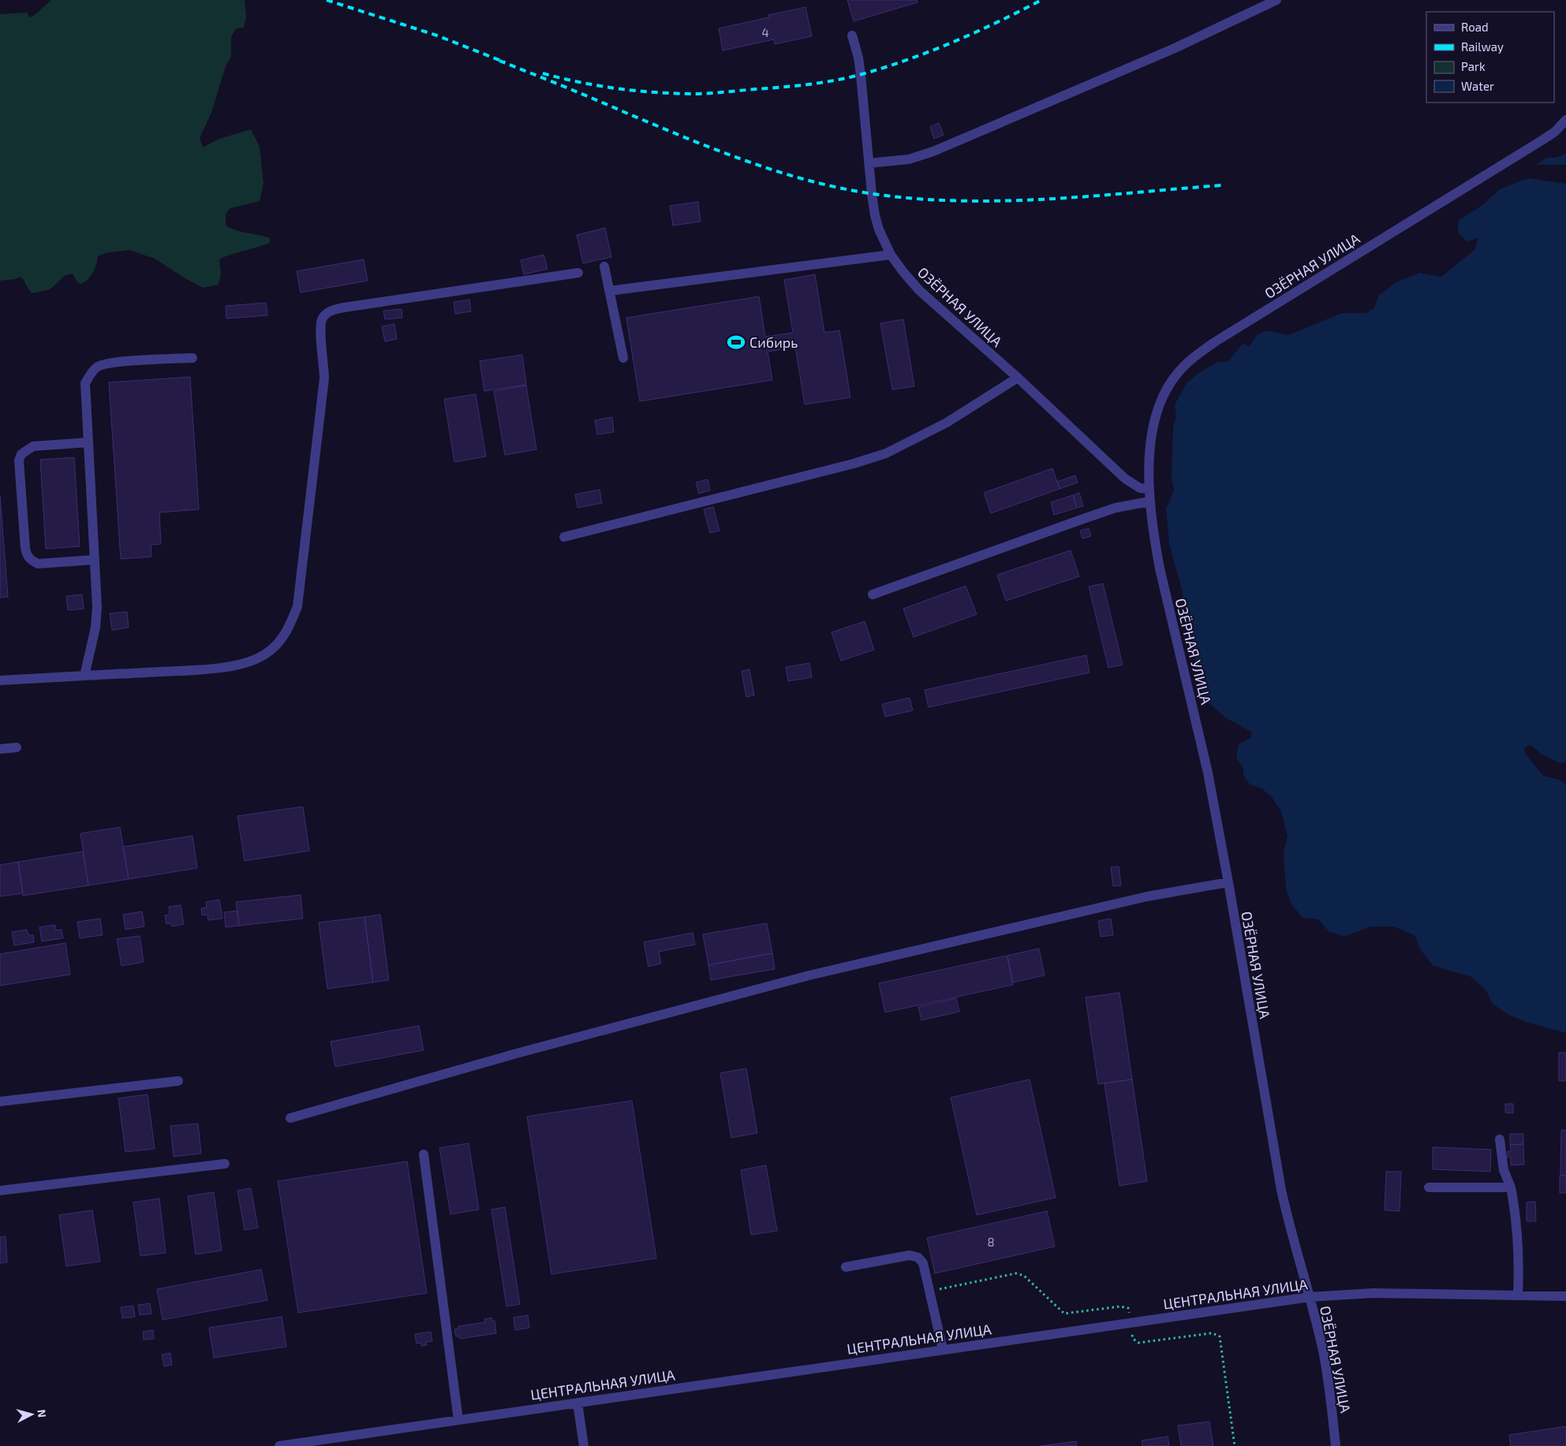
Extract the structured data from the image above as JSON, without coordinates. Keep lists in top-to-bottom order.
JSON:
{
  "streets": {
    "street": ["ОЗЁРНАЯ УЛИЦА", "ЦЕНТРАЛЬНАЯ УЛИЦА"]
  },
  "crossings": [
    ["ОЗЁРНАЯ УЛИЦА", "ЦЕНТРАЛЬНАЯ УЛИЦА"]
  ],
  "places": {
    "sports": ["Сибирь"]
  },
  "house_numbers": ["4", "8"],
  "legend": [
    "Road",
    "Railway",
    "Park",
    "Water"
  ],
  "north": "right"
}
